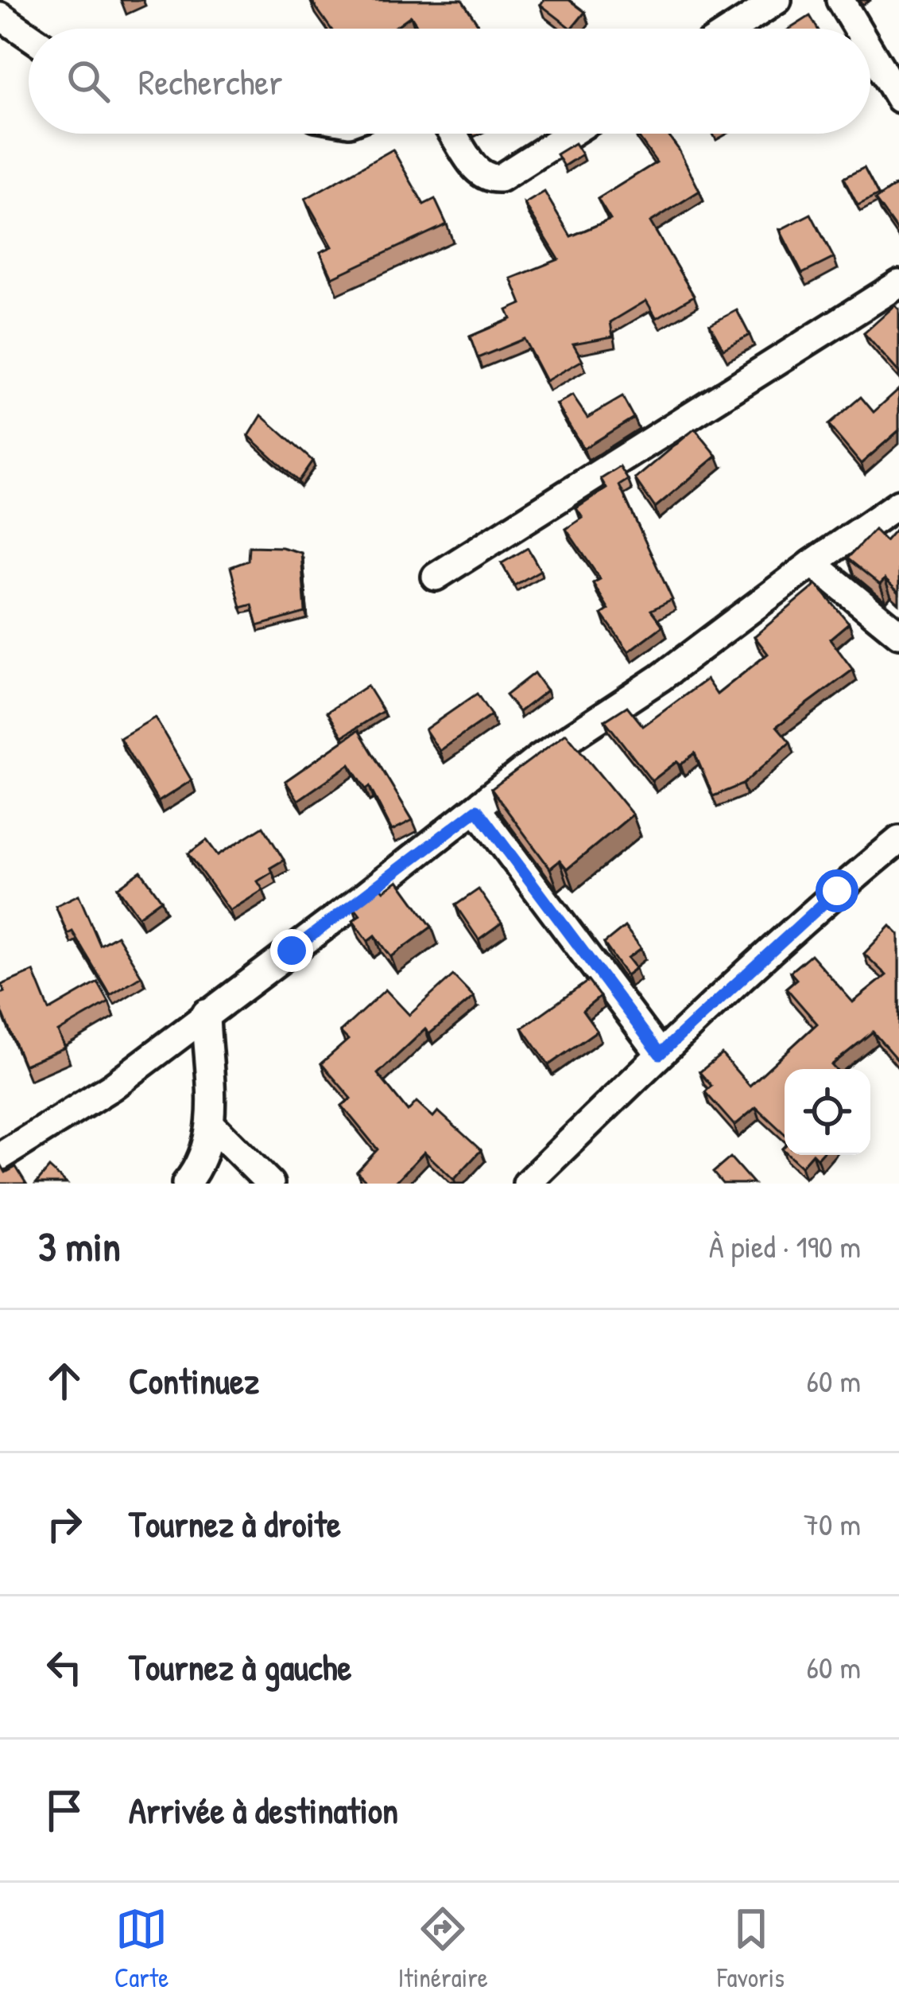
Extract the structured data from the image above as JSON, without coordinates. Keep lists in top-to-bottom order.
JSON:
{
  "page": {
    "search": "Rechercher",
    "heading": ["3 min", "À pied · 190 m"],
    "list": [
      ["Continuez", "60 m"],
      ["Tournez à droite", "70 m"],
      ["Tournez à gauche", "60 m"],
      "Arrivée à destination"
    ],
    "nav": ["Carte", "Itinéraire", "Favoris"]
  }
}
